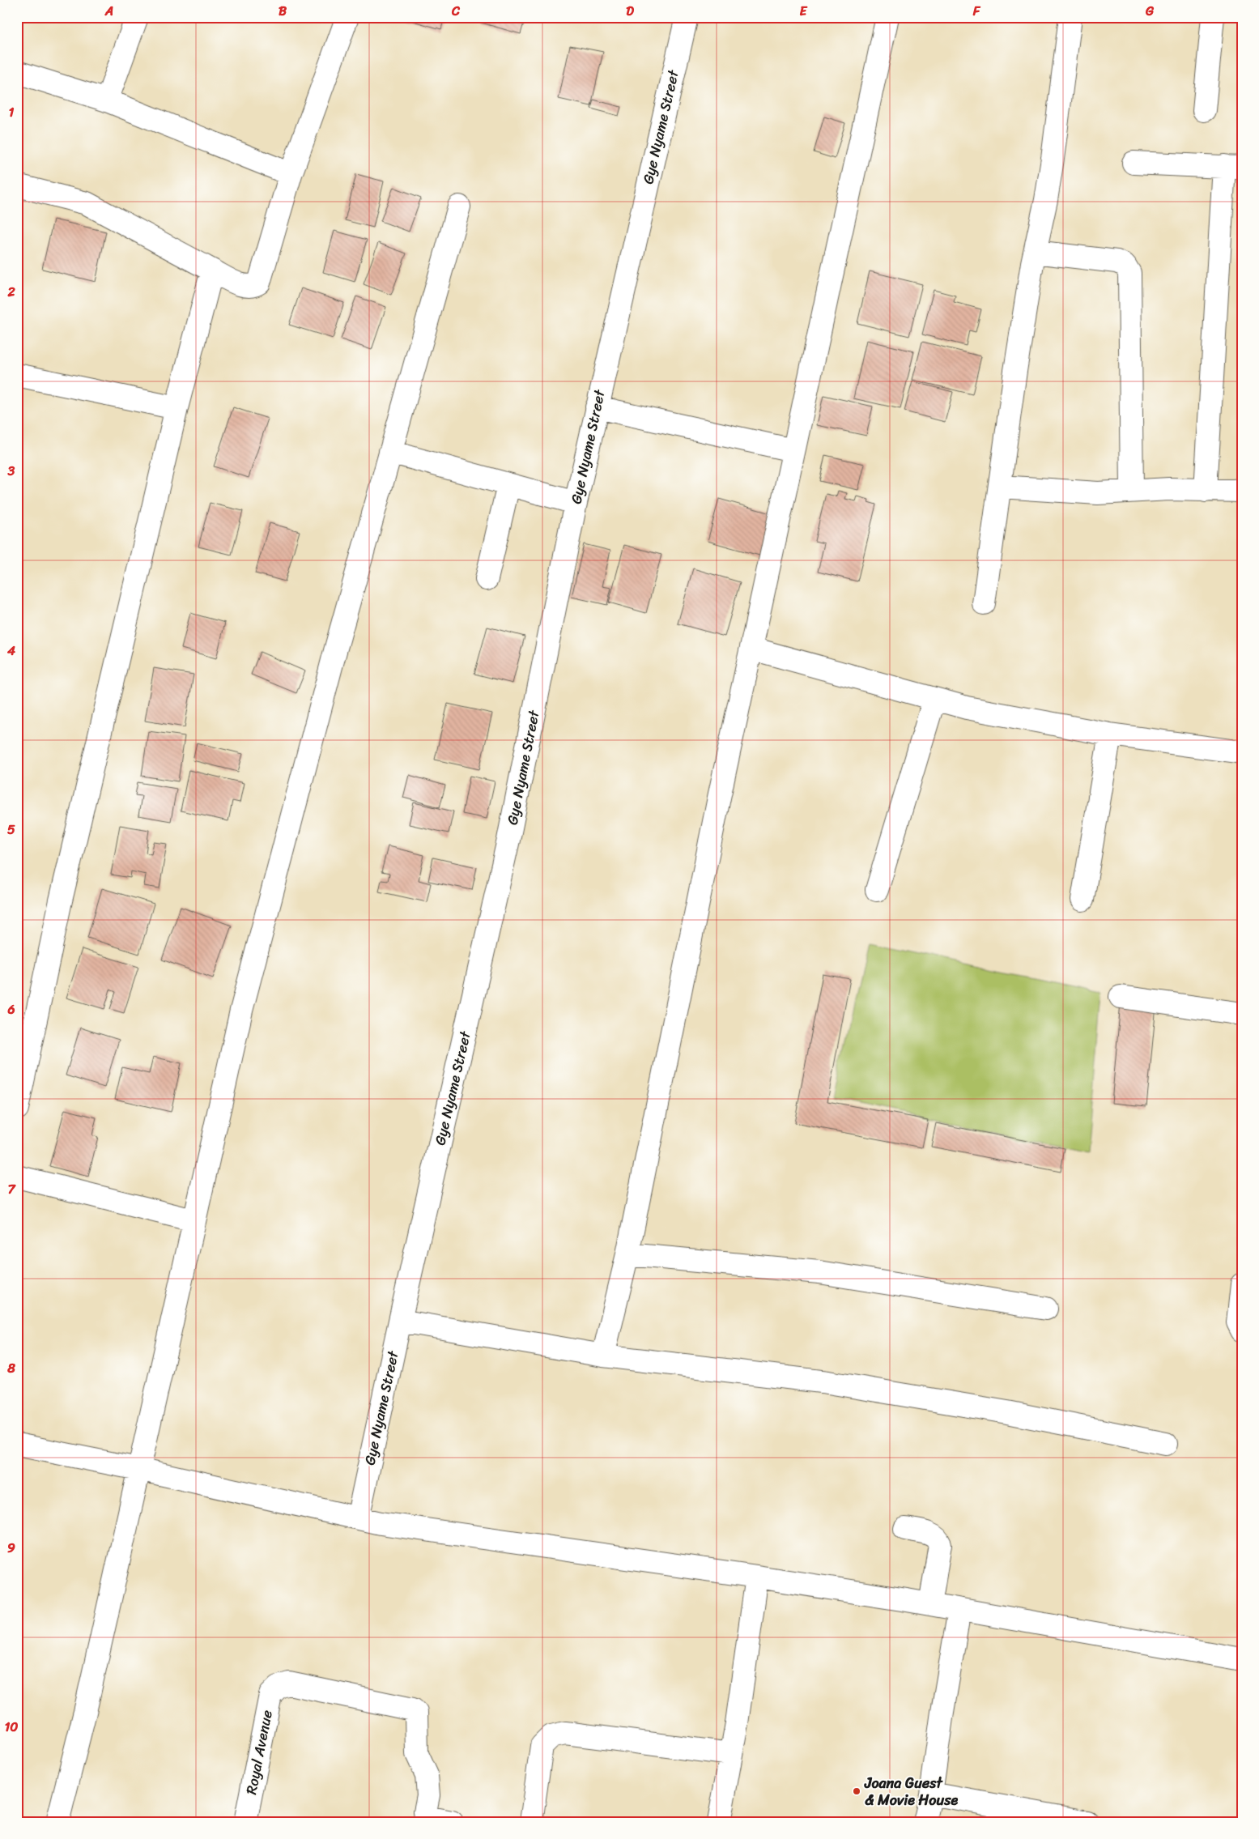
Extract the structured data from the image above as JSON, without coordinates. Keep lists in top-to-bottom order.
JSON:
{
  "streets": {
    "street": ["Gye Nyame Street", "Royal Avenue"]
  },
  "places": ["Joana Guest & Movie House"],
  "grid": {
    "columns": [
      "A",
      "B",
      "C",
      "D",
      "E",
      "F",
      "G"
    ],
    "rows": [
      "1",
      "2",
      "3",
      "4",
      "5",
      "6",
      "7",
      "8",
      "9",
      "10"
    ]
  }
}
